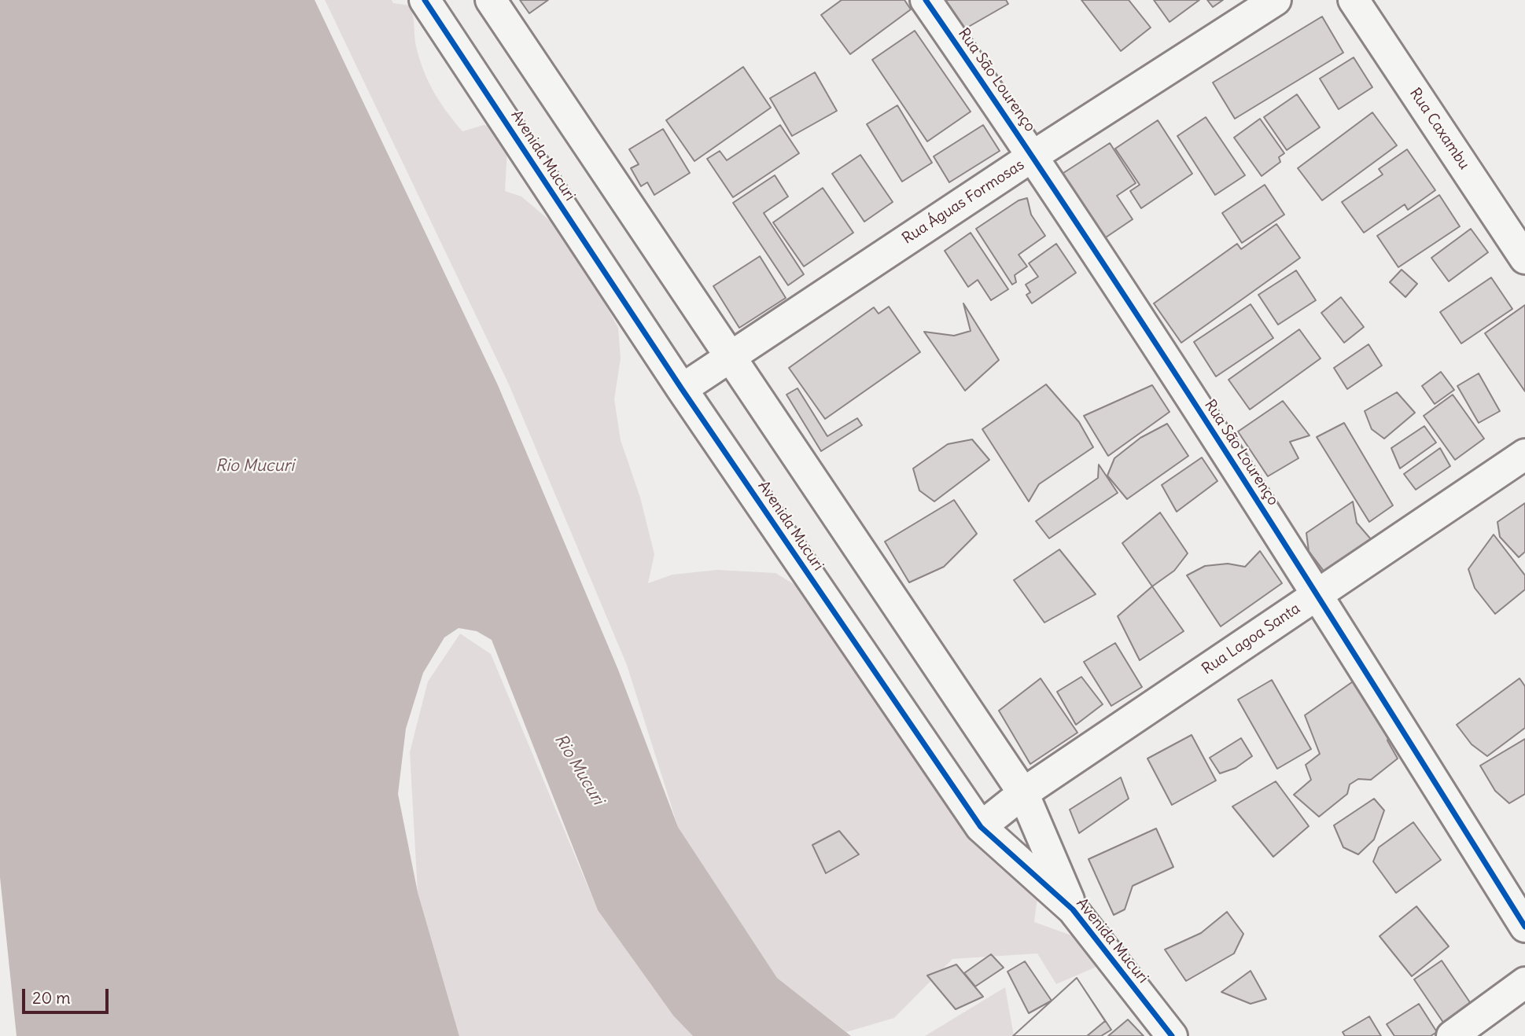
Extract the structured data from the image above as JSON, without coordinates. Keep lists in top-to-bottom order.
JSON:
{
  "streets": {
    "street": [
      "Rua São Lourenço",
      "Rua Caxambu",
      "Avenida Mucuri",
      "Rua Águas Formosas",
      "Rua Lagoa Santa"
    ]
  },
  "crossings": [
    ["Rua São Lourenço", "Rua Águas Formosas"],
    ["Rua São Lourenço", "Rua Lagoa Santa"],
    ["Avenida Mucuri", "Rua Águas Formosas"],
    ["Avenida Mucuri", "Rua Lagoa Santa"]
  ],
  "water": ["Rio Mucuri"],
  "scale_bar": "20 m"
}
